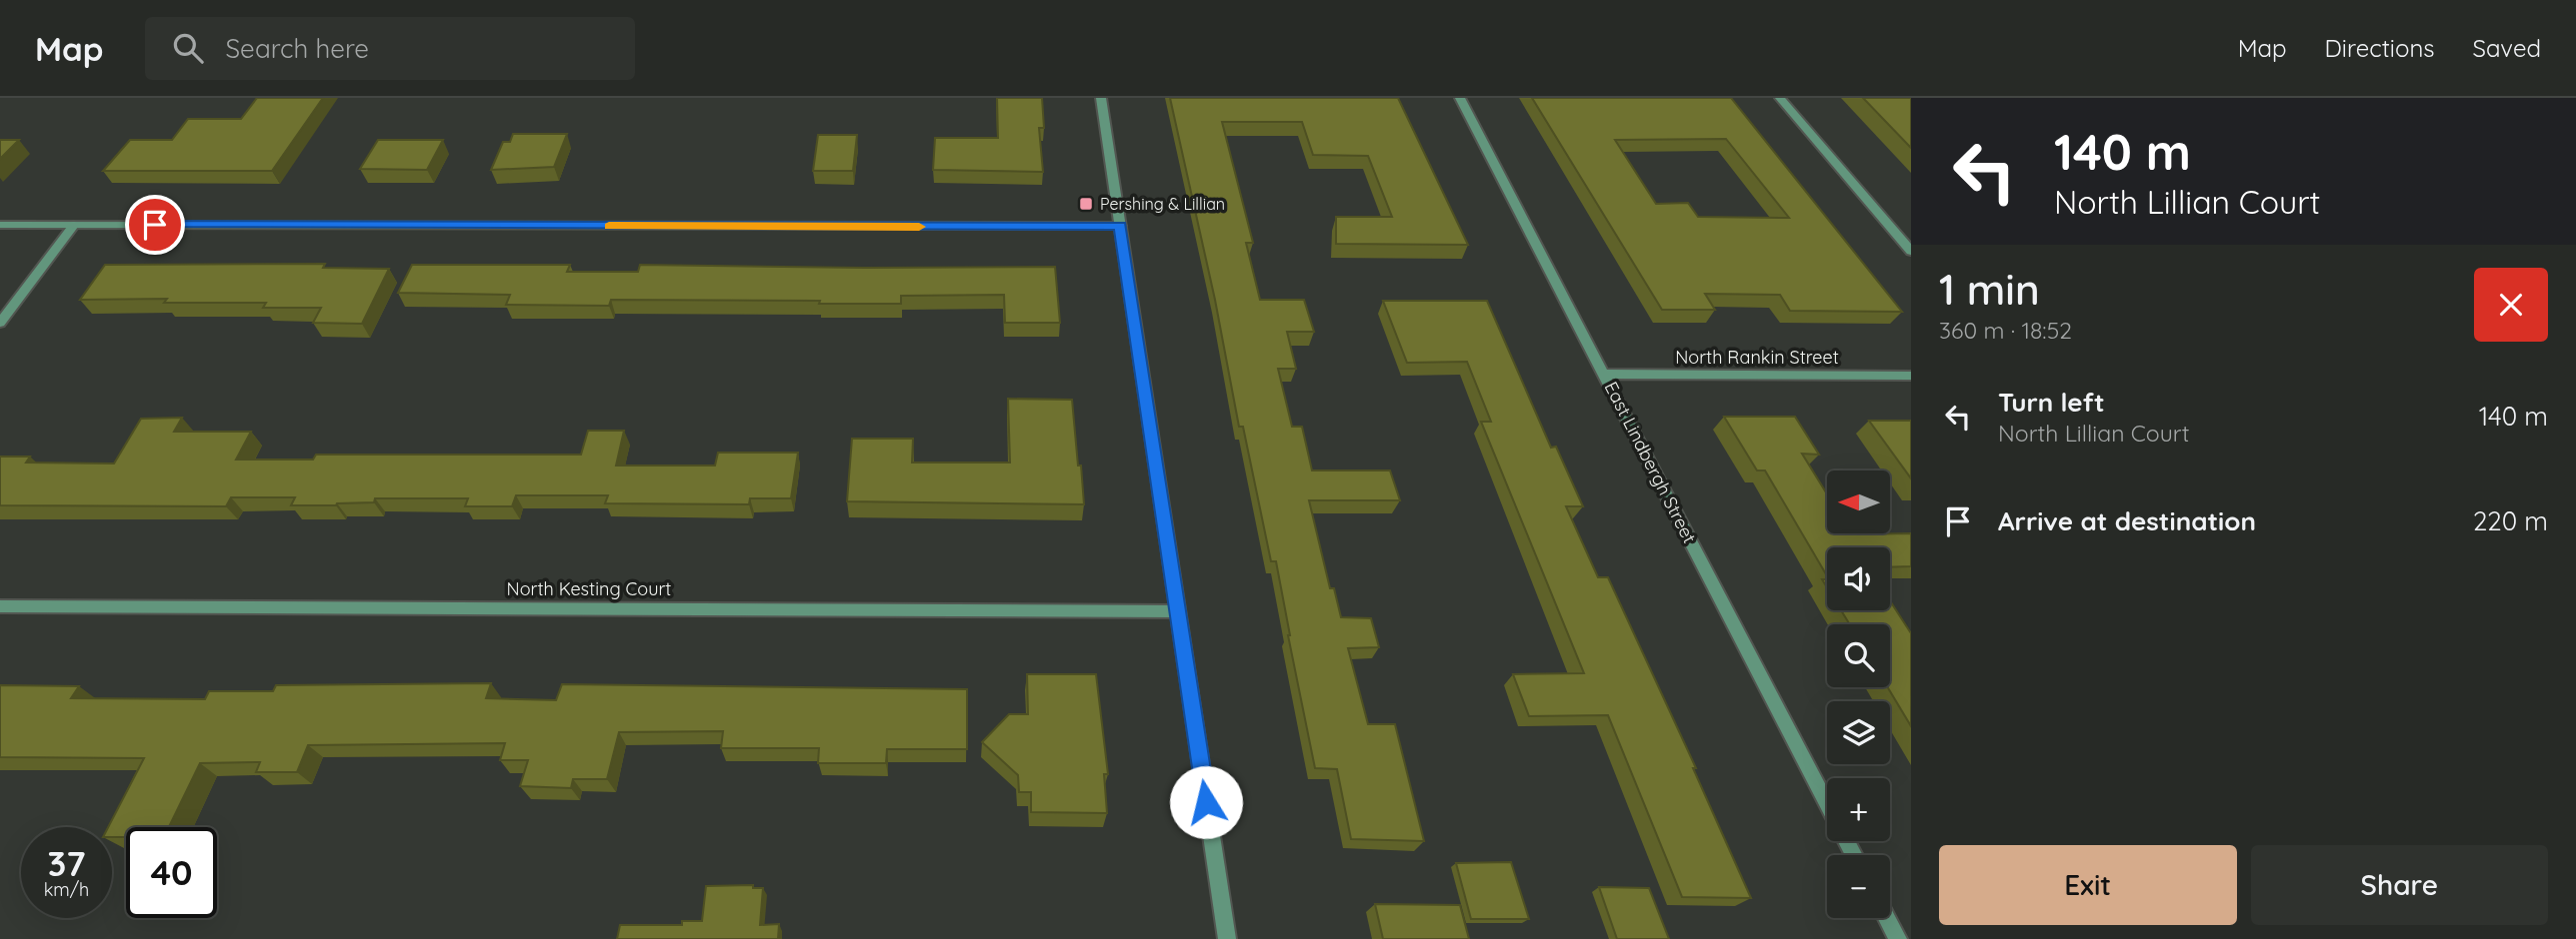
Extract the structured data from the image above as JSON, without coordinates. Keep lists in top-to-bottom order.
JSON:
{
  "streets": {
    "street": ["North Rankin Street", "East Lindbergh Street", "North Kesting Court"]
  },
  "crossings": [
    ["North Rankin Street", "East Lindbergh Street"]
  ],
  "places": {
    "transit": ["Pershing & Lillian"]
  },
  "north": "left",
  "page": {
    "header": "Map",
    "search": "Search here",
    "nav": ["Map", "Directions", "Saved"],
    "turn": ["140 m", "North Lillian Court"],
    "heading": ["1 min", "360 m · 18:52"],
    "list": [
      {
        "name": "Turn left",
        "note": "North Lillian Court",
        "value": "140 m"
      },
      {
        "name": "Arrive at destination",
        "value": "220 m"
      }
    ],
    "map_buttons": ["+", "−"],
    "speed": "37 km/h",
    "limit": "40",
    "buttons": ["Exit", "Share"]
  }
}
